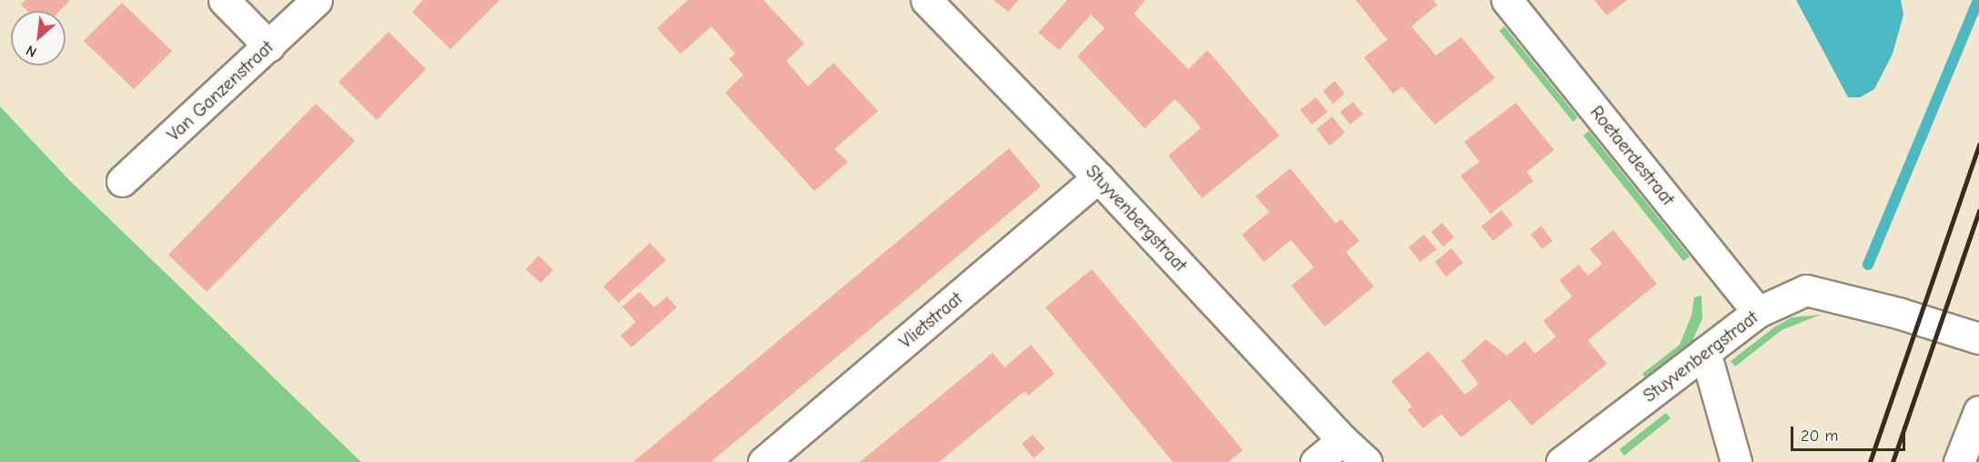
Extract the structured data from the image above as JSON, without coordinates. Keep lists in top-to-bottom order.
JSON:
{
  "streets": {
    "street": [
      "Van Ganzenstraat",
      "Roetaerdestraat",
      "Stuyvenbergstraat",
      "Vlietstraat"
    ]
  },
  "crossings": [
    ["Roetaerdestraat", "Stuyvenbergstraat"],
    ["Stuyvenbergstraat", "Vlietstraat"]
  ],
  "scale_bar": "20 m",
  "north": "bottom left"
}
